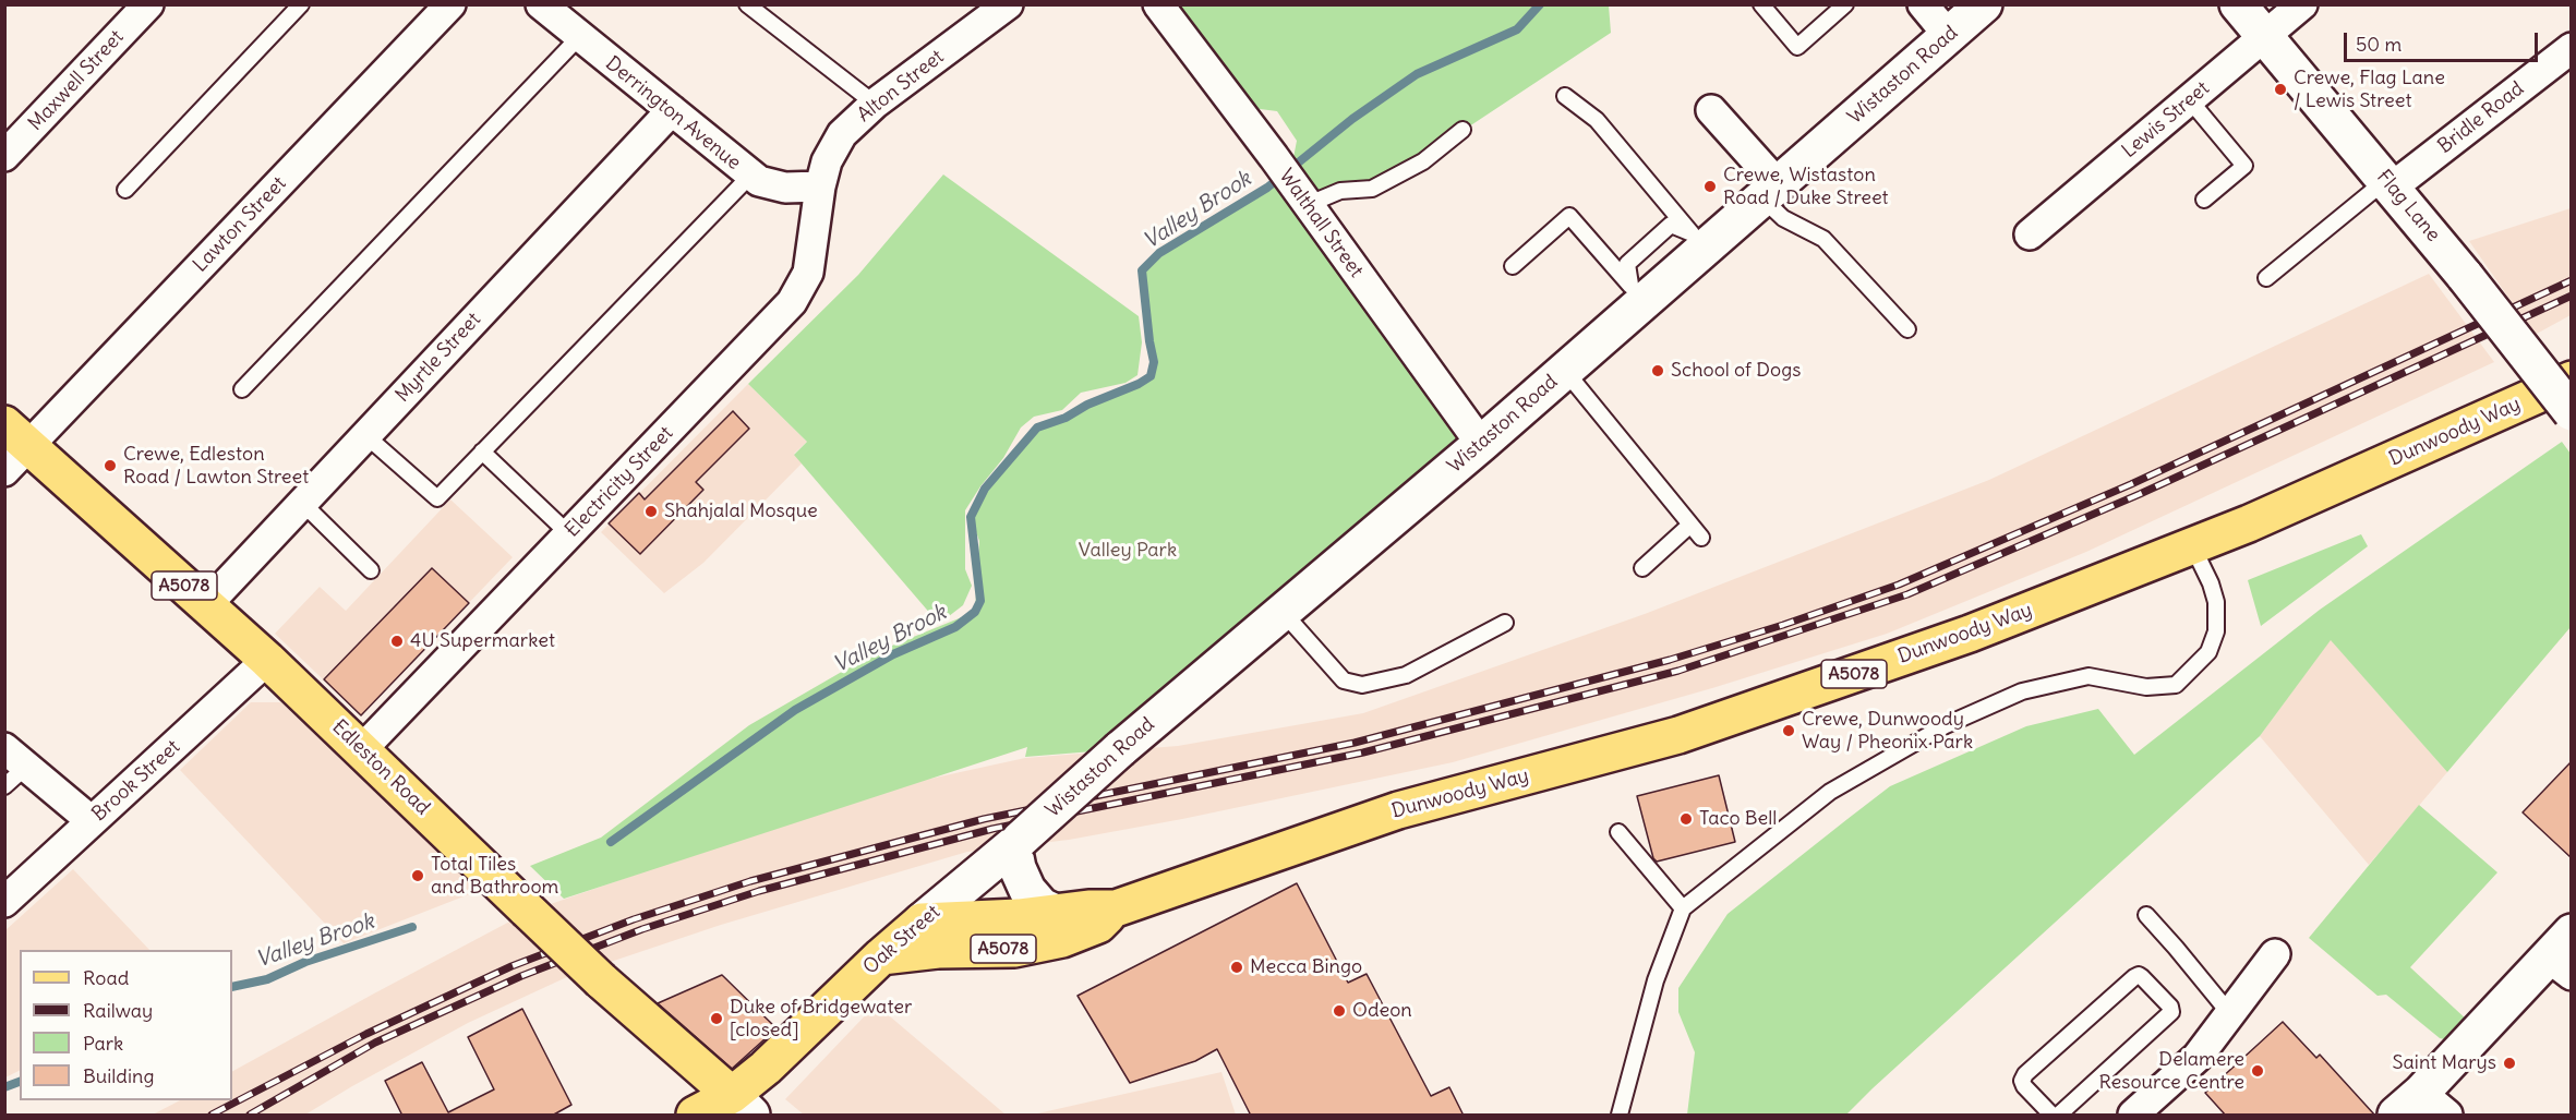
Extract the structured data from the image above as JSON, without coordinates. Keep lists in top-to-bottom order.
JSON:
{
  "streets": {
    "main road": [
      "Dunwoody Way",
      "A5078",
      "Edleston Road",
      "Oak Street"
    ],
    "street": [
      "Wistaston Road",
      "Maxwell Street",
      "Alton Street",
      "Derrington Avenue",
      "Bridle Road",
      "Lewis Street",
      "Flag Lane",
      "Walthall Street",
      "Lawton Street",
      "Myrtle Street",
      "Electricity Street",
      "Brook Street"
    ]
  },
  "crossings": [
    ["Wistaston Road", "Walthall Street"],
    ["Wistaston Road", "A5078"],
    ["Wistaston Road", "Oak Street"],
    ["Alton Street", "Derrington Avenue"],
    ["Alton Street", "Electricity Street"],
    ["Derrington Avenue", "Myrtle Street"],
    ["Derrington Avenue", "Electricity Street"],
    ["Bridle Road", "Flag Lane"],
    ["Lewis Street", "Flag Lane"],
    ["Lawton Street", "Edleston Road"],
    ["Myrtle Street", "Edleston Road"],
    ["Dunwoody Way", "A5078"],
    ["Dunwoody Way", "Oak Street"],
    ["Electricity Street", "Edleston Road"],
    ["A5078", "Oak Street"],
    ["Edleston Road", "Brook Street"],
    ["Edleston Road", "Oak Street"]
  ],
  "water": ["Valley Brook"],
  "parks": ["Valley Park"],
  "places": [
    "Crewe, Flag Lane / Lewis Street",
    "Crewe, Wistaston Road / Duke Street",
    "School of Dogs",
    "Crewe, Edleston Road / Lawton Street",
    "Shahjalal Mosque",
    "4U Supermarket",
    "Crewe, Dunwoody Way / Pheonix Park",
    "Taco Bell",
    "Total Tiles and Bathroom",
    "Mecca Bingo",
    "Odeon",
    "Duke of Bridgewater [closed]",
    "Saint Marys",
    "Delamere Resource Centre"
  ],
  "legend": [
    "Road",
    "Railway",
    "Park",
    "Building"
  ],
  "scale_bar": "50 m"
}
